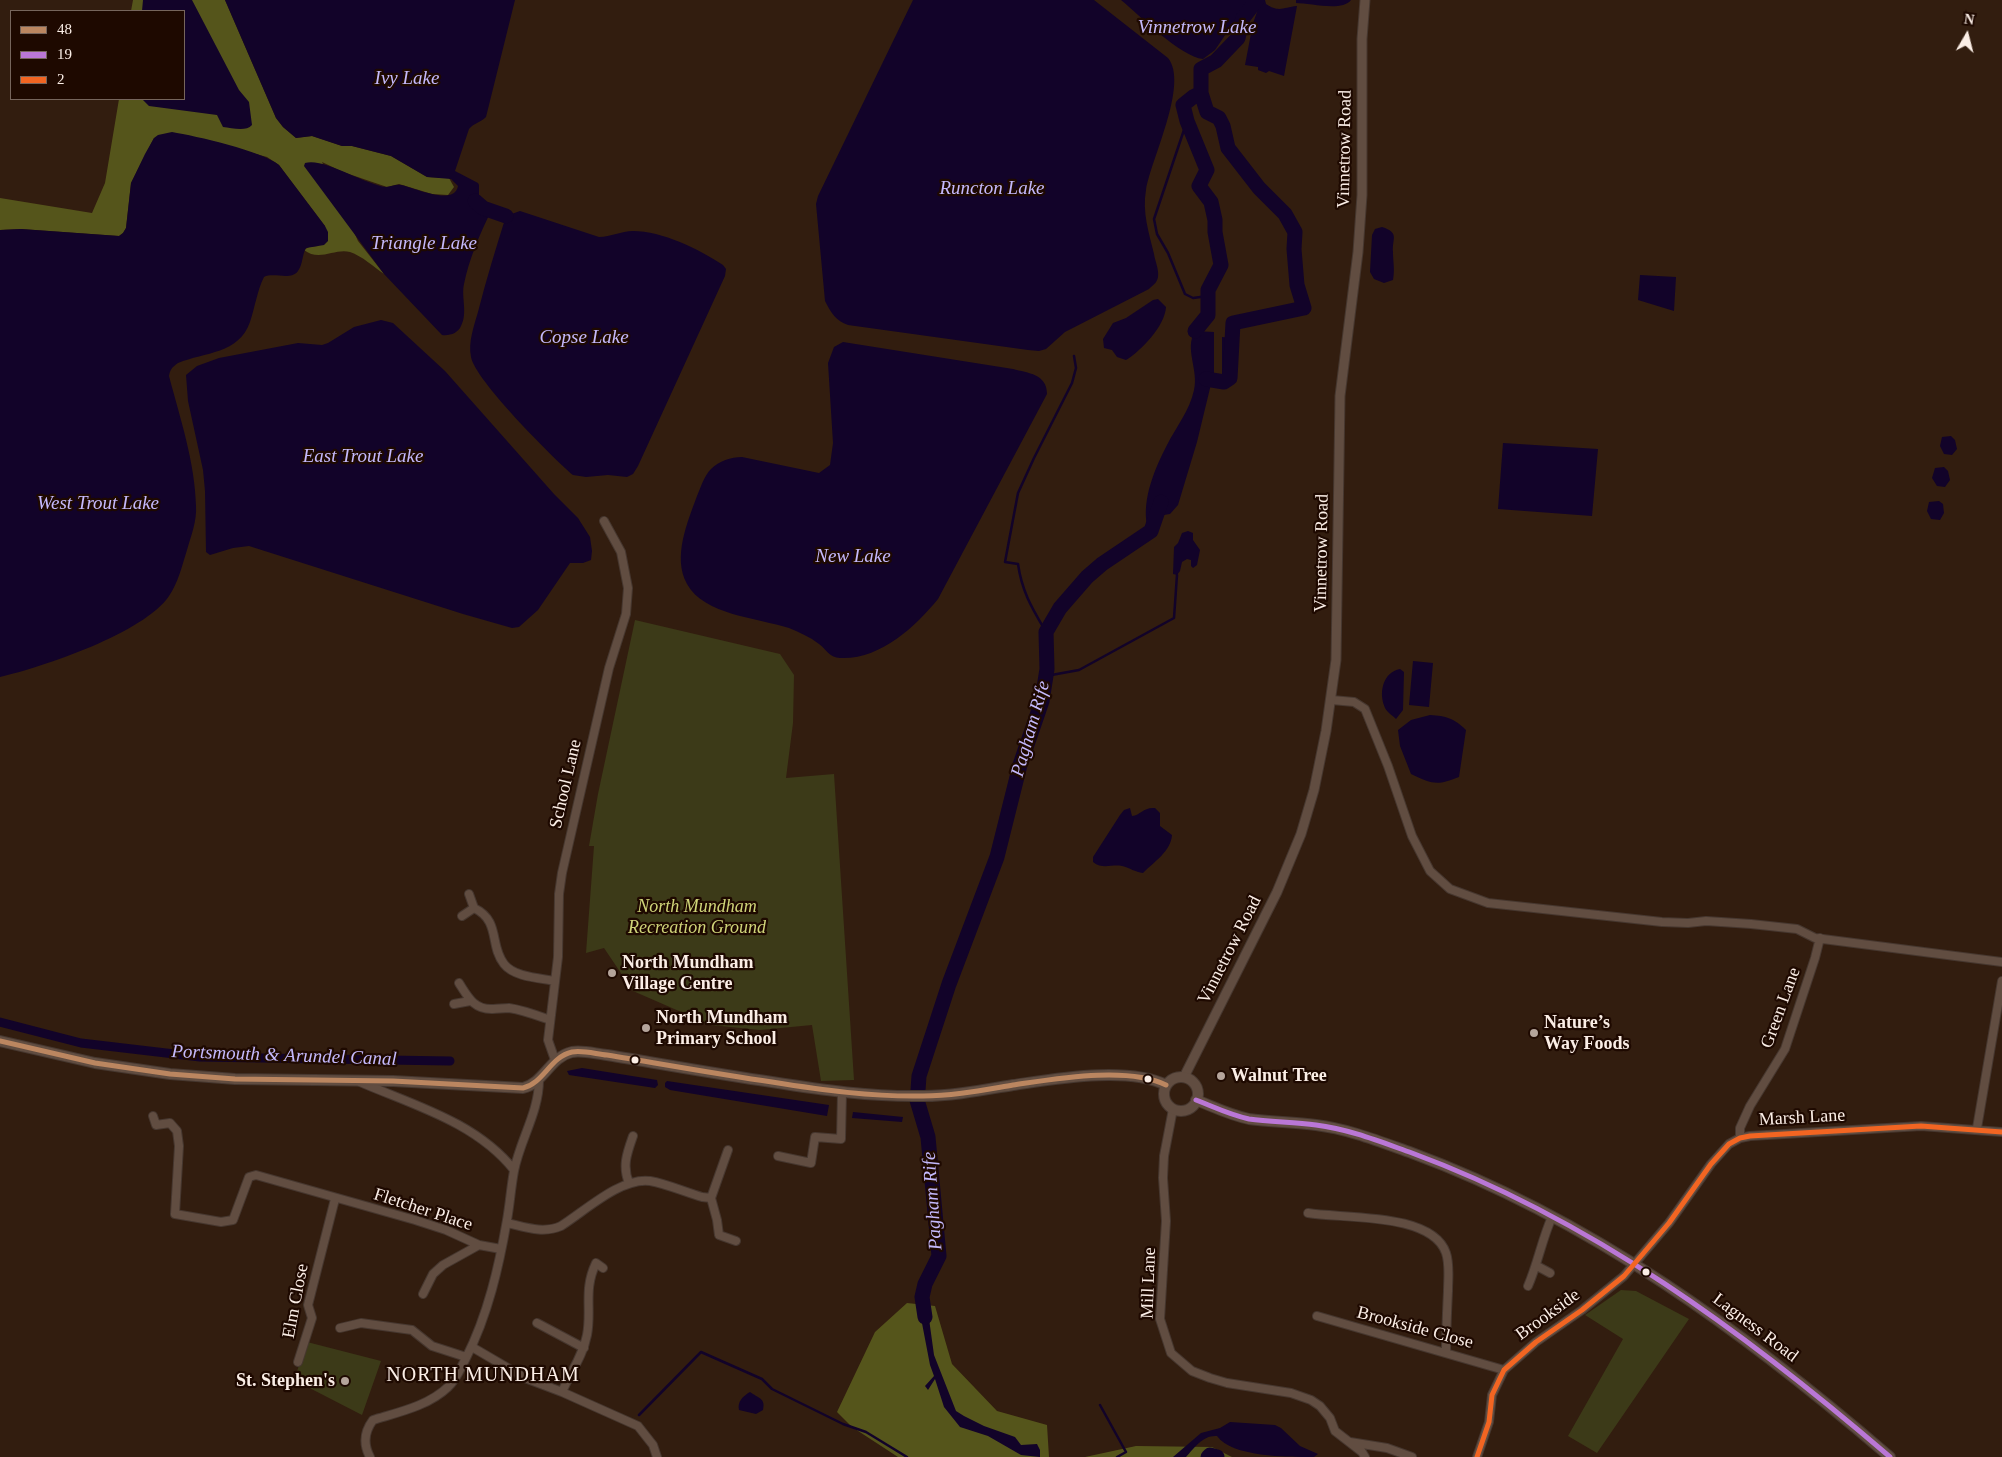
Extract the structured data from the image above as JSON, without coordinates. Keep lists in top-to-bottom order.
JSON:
{
  "streets": {
    "main road": ["Lagness Road"],
    "street": [
      "Vinnetrow Road",
      "School Lane",
      "Green Lane",
      "Marsh Lane",
      "Fletcher Place",
      "Mill Lane",
      "Elm Close",
      "Brookside",
      "Brookside Close"
    ]
  },
  "crossings": [
    ["Vinnetrow Road", "Mill Lane"],
    ["Vinnetrow Road", "Lagness Road"],
    ["Green Lane", "Marsh Lane"],
    ["Marsh Lane", "Brookside"],
    ["Marsh Lane", "Lagness Road"],
    ["Fletcher Place", "Elm Close"],
    ["Mill Lane", "Lagness Road"],
    ["Brookside", "Brookside Close"],
    ["Brookside", "Lagness Road"]
  ],
  "districts": ["NORTH MUNDHAM"],
  "water": [
    "Vinnetrow Lake",
    "Ivy Lake",
    "Runcton Lake",
    "Triangle Lake",
    "Copse Lake",
    "East Trout Lake",
    "West Trout Lake",
    "New Lake",
    "Pagham Rife",
    "Portsmouth & Arundel Canal"
  ],
  "parks": ["North Mundham Recreation Ground"],
  "places": [
    "North Mundham Village Centre",
    "North Mundham Primary School",
    "Nature’s Way Foods",
    "Walnut Tree",
    "St. Stephen's"
  ],
  "lines": ["transit line 48", "transit line 19", "transit line 2"],
  "legend": ["48", "19", "2"],
  "north": "top"
}
